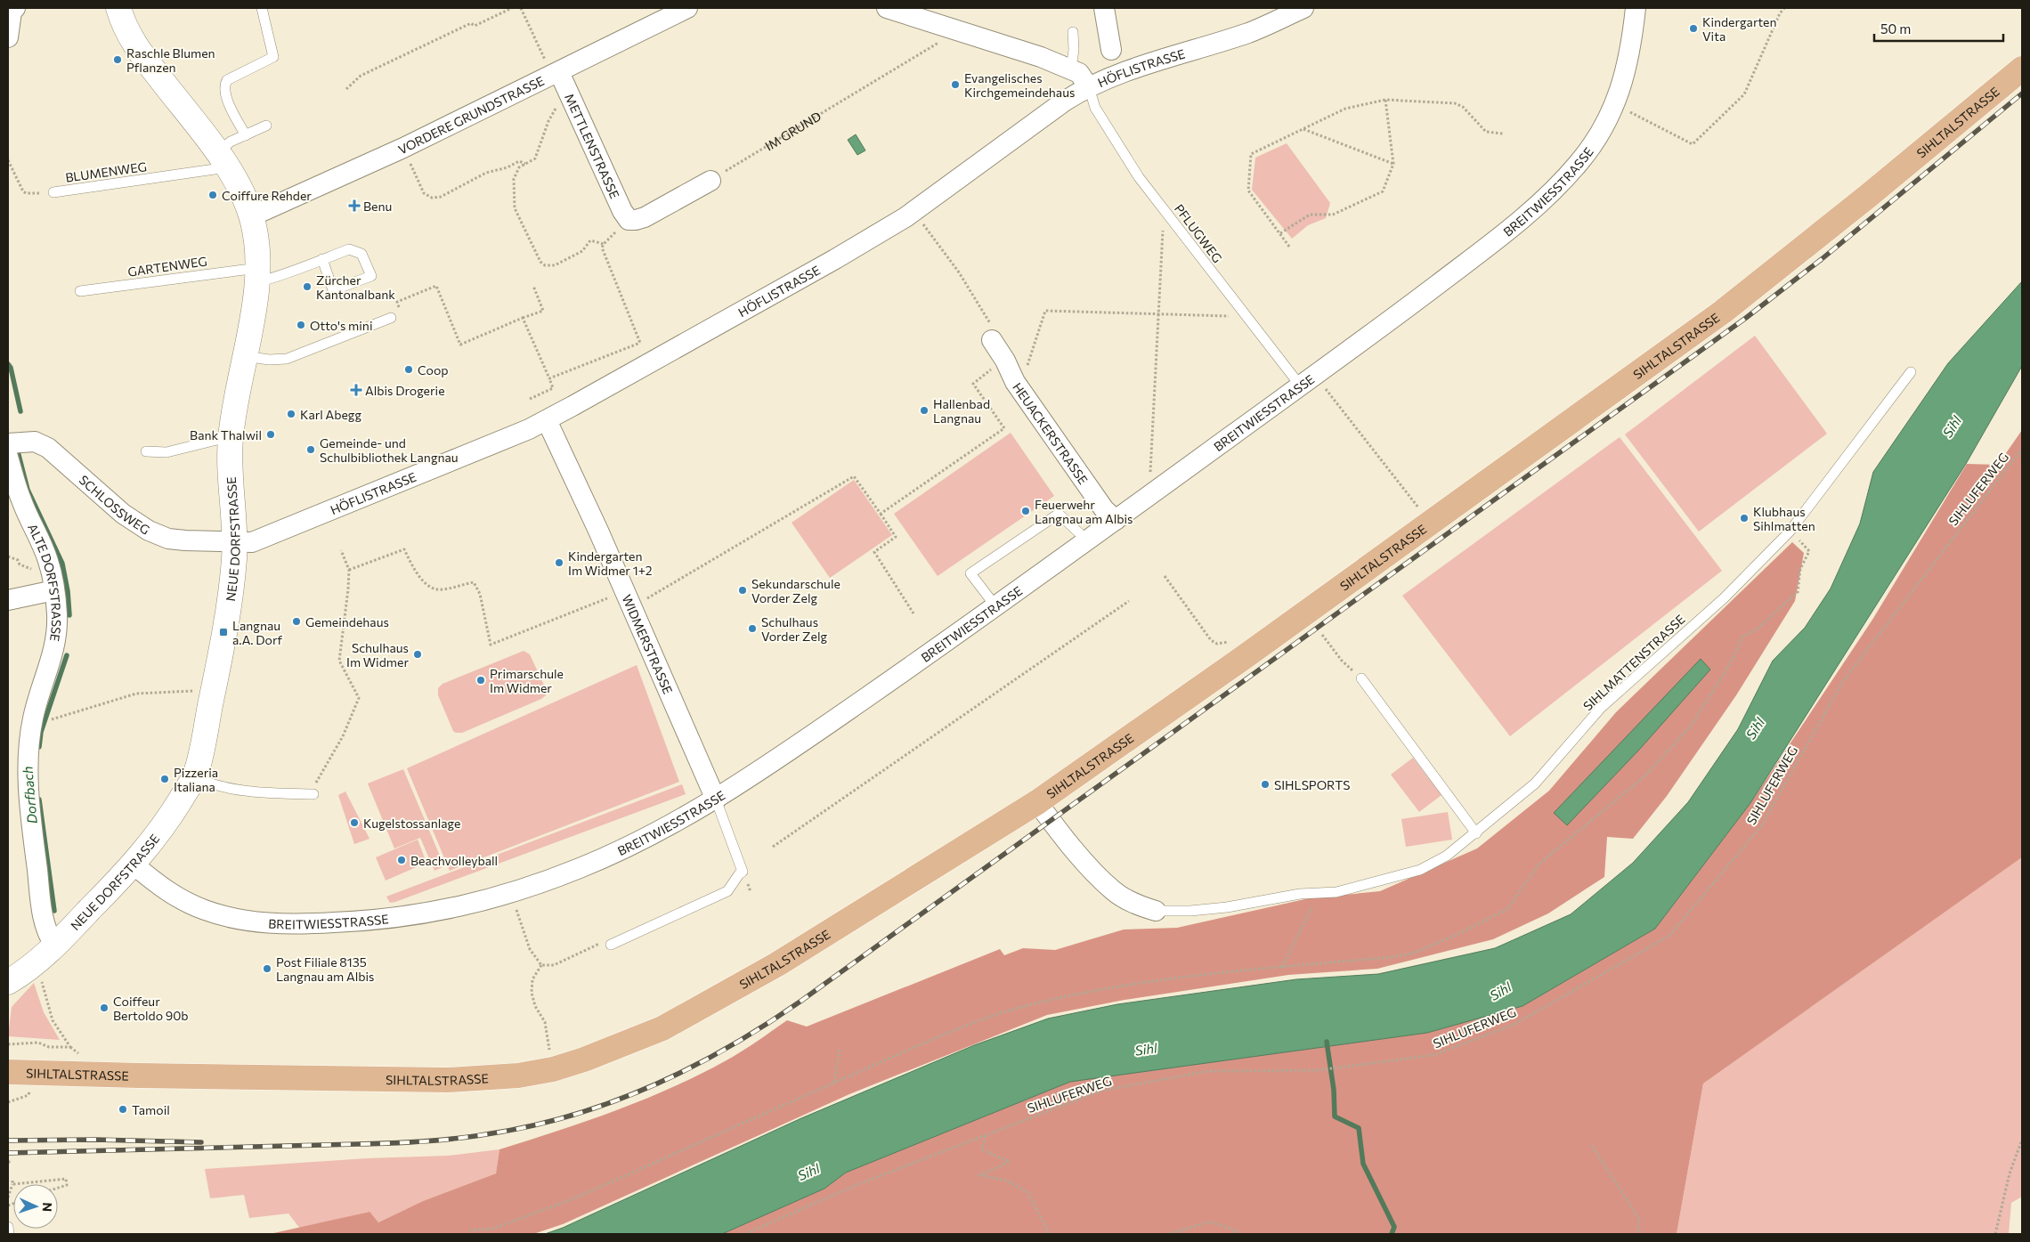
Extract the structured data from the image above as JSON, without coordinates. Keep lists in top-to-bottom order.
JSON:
{
  "streets": {
    "main road": ["SIHLTALSTRASSE", "NEUE DORFSTRASSE"],
    "street": [
      "HÖFLISTRASSE",
      "VORDERE GRUNDSTRASSE",
      "METTLENSTRASSE",
      "BREITWIESSTRASSE",
      "HEUACKERSTRASSE",
      "SCHLOSSWEG",
      "ALTE DORFSTRASSE",
      "WIDMERSTRASSE"
    ],
    "lane": [
      "BLUMENWEG",
      "PFLUGWEG",
      "GARTENWEG",
      "SIHLMATTENSTRASSE"
    ],
    "path": ["IM GRUND", "SIHLUFERWEG"]
  },
  "crossings": [
    ["HÖFLISTRASSE", "PFLUGWEG"],
    ["HÖFLISTRASSE", "SCHLOSSWEG"],
    ["HÖFLISTRASSE", "NEUE DORFSTRASSE"],
    ["HÖFLISTRASSE", "WIDMERSTRASSE"],
    ["VORDERE GRUNDSTRASSE", "METTLENSTRASSE"],
    ["VORDERE GRUNDSTRASSE", "NEUE DORFSTRASSE"],
    ["BLUMENWEG", "NEUE DORFSTRASSE"],
    ["BREITWIESSTRASSE", "PFLUGWEG"],
    ["BREITWIESSTRASSE", "HEUACKERSTRASSE"],
    ["BREITWIESSTRASSE", "NEUE DORFSTRASSE"],
    ["BREITWIESSTRASSE", "WIDMERSTRASSE"],
    ["GARTENWEG", "NEUE DORFSTRASSE"],
    ["SCHLOSSWEG", "NEUE DORFSTRASSE"],
    ["NEUE DORFSTRASSE", "ALTE DORFSTRASSE"]
  ],
  "water": ["Sihl", "Dorfbach"],
  "places": {
    "other": [
      "Kindergarten Vita",
      "Raschle Blumen Pflanzen",
      "Evangelisches Kirchgemeindehaus",
      "Coiffure Rehder",
      "Zürcher Kantonalbank",
      "Otto's mini",
      "Coop",
      "Hallenbad Langnau",
      "Karl Abegg",
      "Bank Thalwil",
      "Gemeinde- und Schulbibliothek Langnau",
      "Feuerwehr Langnau am Albis",
      "Klubhaus Sihlmatten",
      "Kindergarten Im Widmer 1+2",
      "Sekundarschule Vorder Zelg",
      "Gemeindehaus",
      "Schulhaus Vorder Zelg",
      "Schulhaus Im Widmer",
      "Primarschule Im Widmer",
      "Pizzeria Italiana",
      "SIHLSPORTS",
      "Kugelstossanlage",
      "Beachvolleyball",
      "Post Filiale 8135 Langnau am Albis",
      "Coiffeur Bertoldo 90b",
      "Tamoil"
    ],
    "health": ["Benu", "Albis Drogerie"],
    "transit": ["Langnau a.A. Dorf"]
  },
  "scale_bar": "50 m",
  "north": "right"
}
